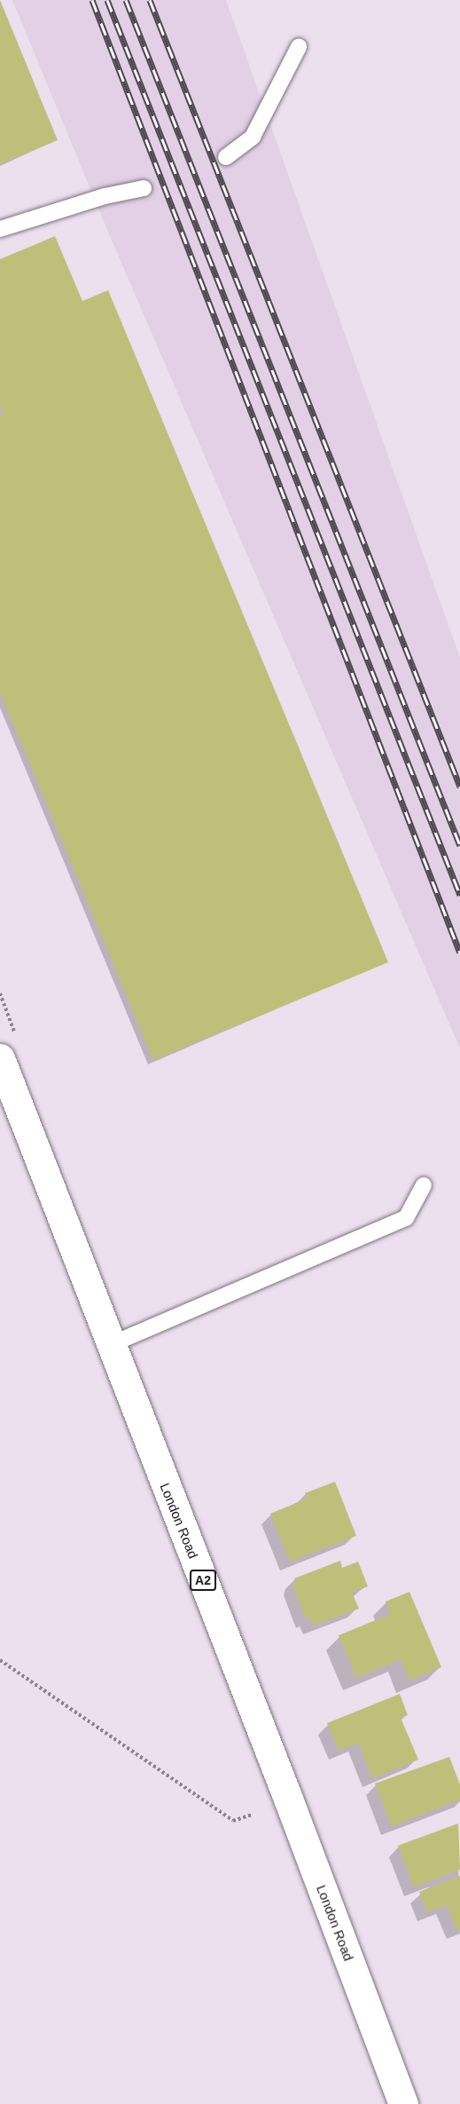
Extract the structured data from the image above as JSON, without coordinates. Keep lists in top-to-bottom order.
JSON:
{
  "streets": {
    "main road": ["London Road", "A2"]
  }
}
